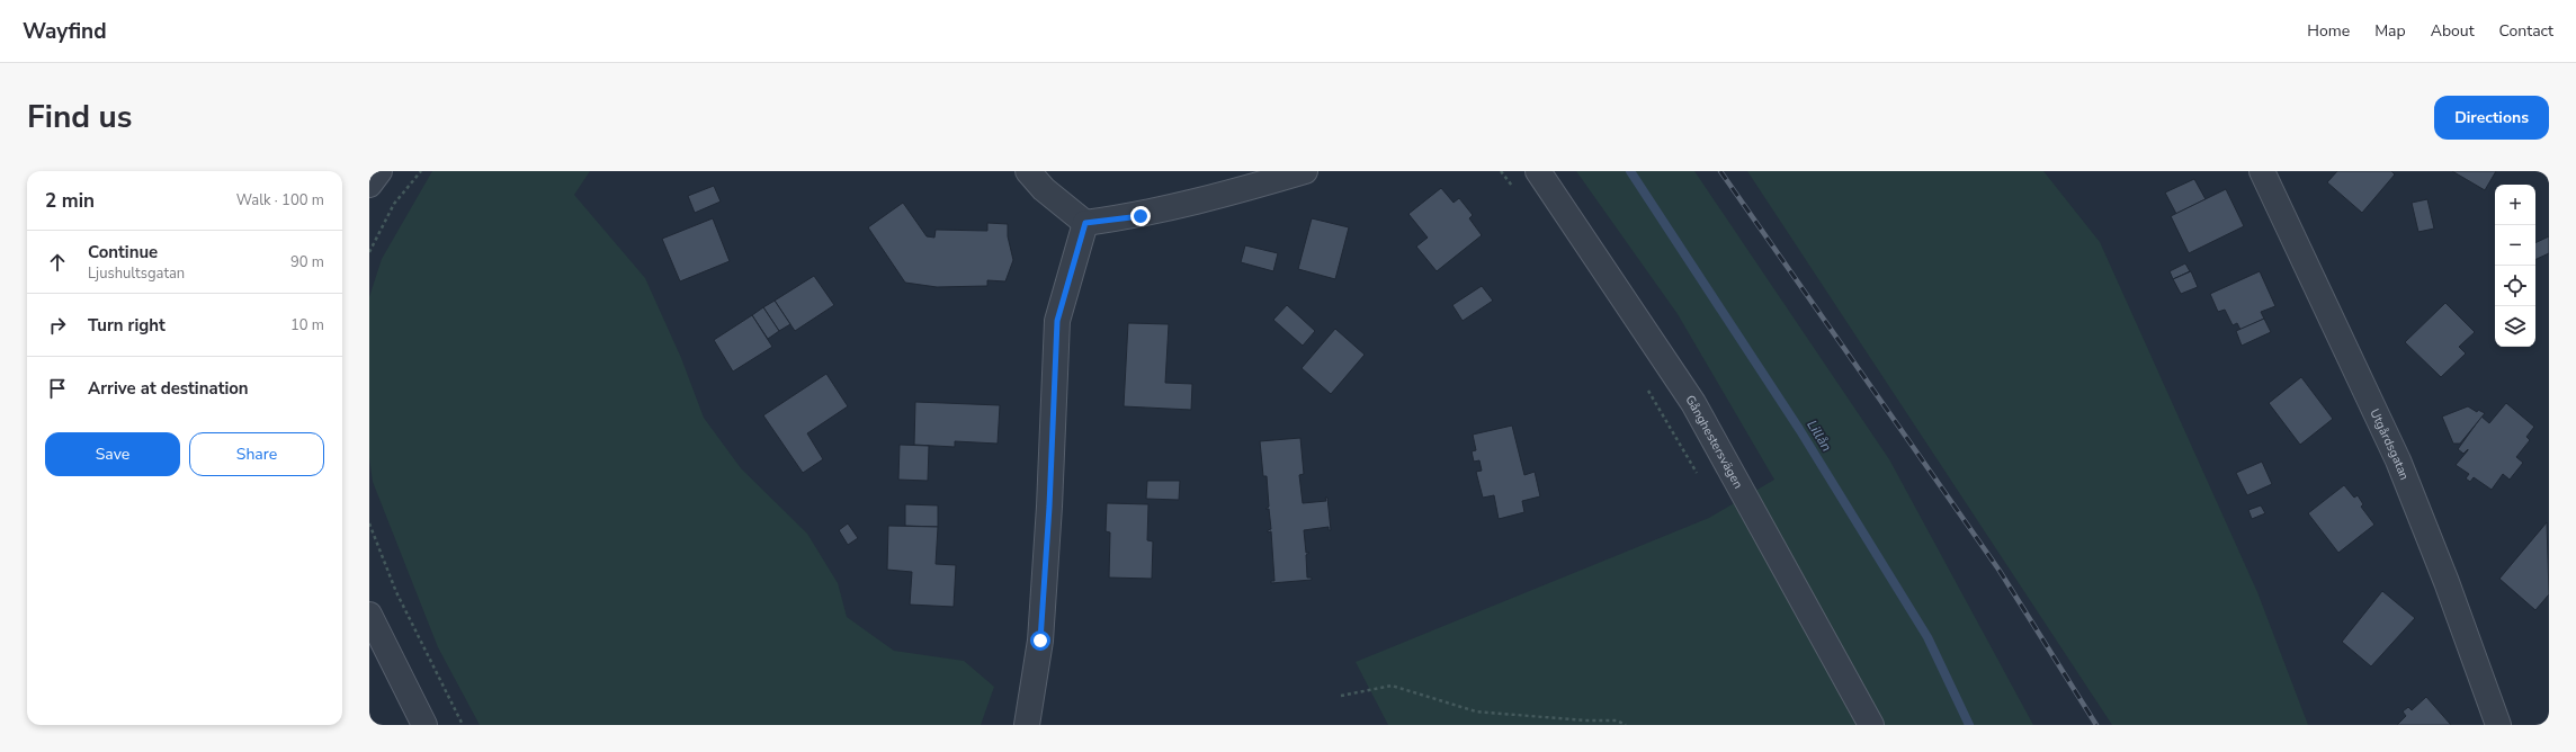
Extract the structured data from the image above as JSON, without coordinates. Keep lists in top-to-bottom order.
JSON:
{
  "streets": {
    "street": ["Gånghestersvägen", "Utgårdsgatan"]
  },
  "water": ["Lillån"],
  "page": {
    "header": "Wayfind",
    "nav": [
      "Home",
      "Map",
      "About",
      "Contact"
    ],
    "title": "Find us",
    "buttons": [
      "Directions",
      ["Save", "Share"]
    ],
    "heading": ["2 min", "Walk · 100 m"],
    "map_buttons": ["+", "−"],
    "list": [
      ["Continue", "Ljushultsgatan", "90 m"],
      ["Turn right", "10 m"],
      "Arrive at destination"
    ]
  }
}
